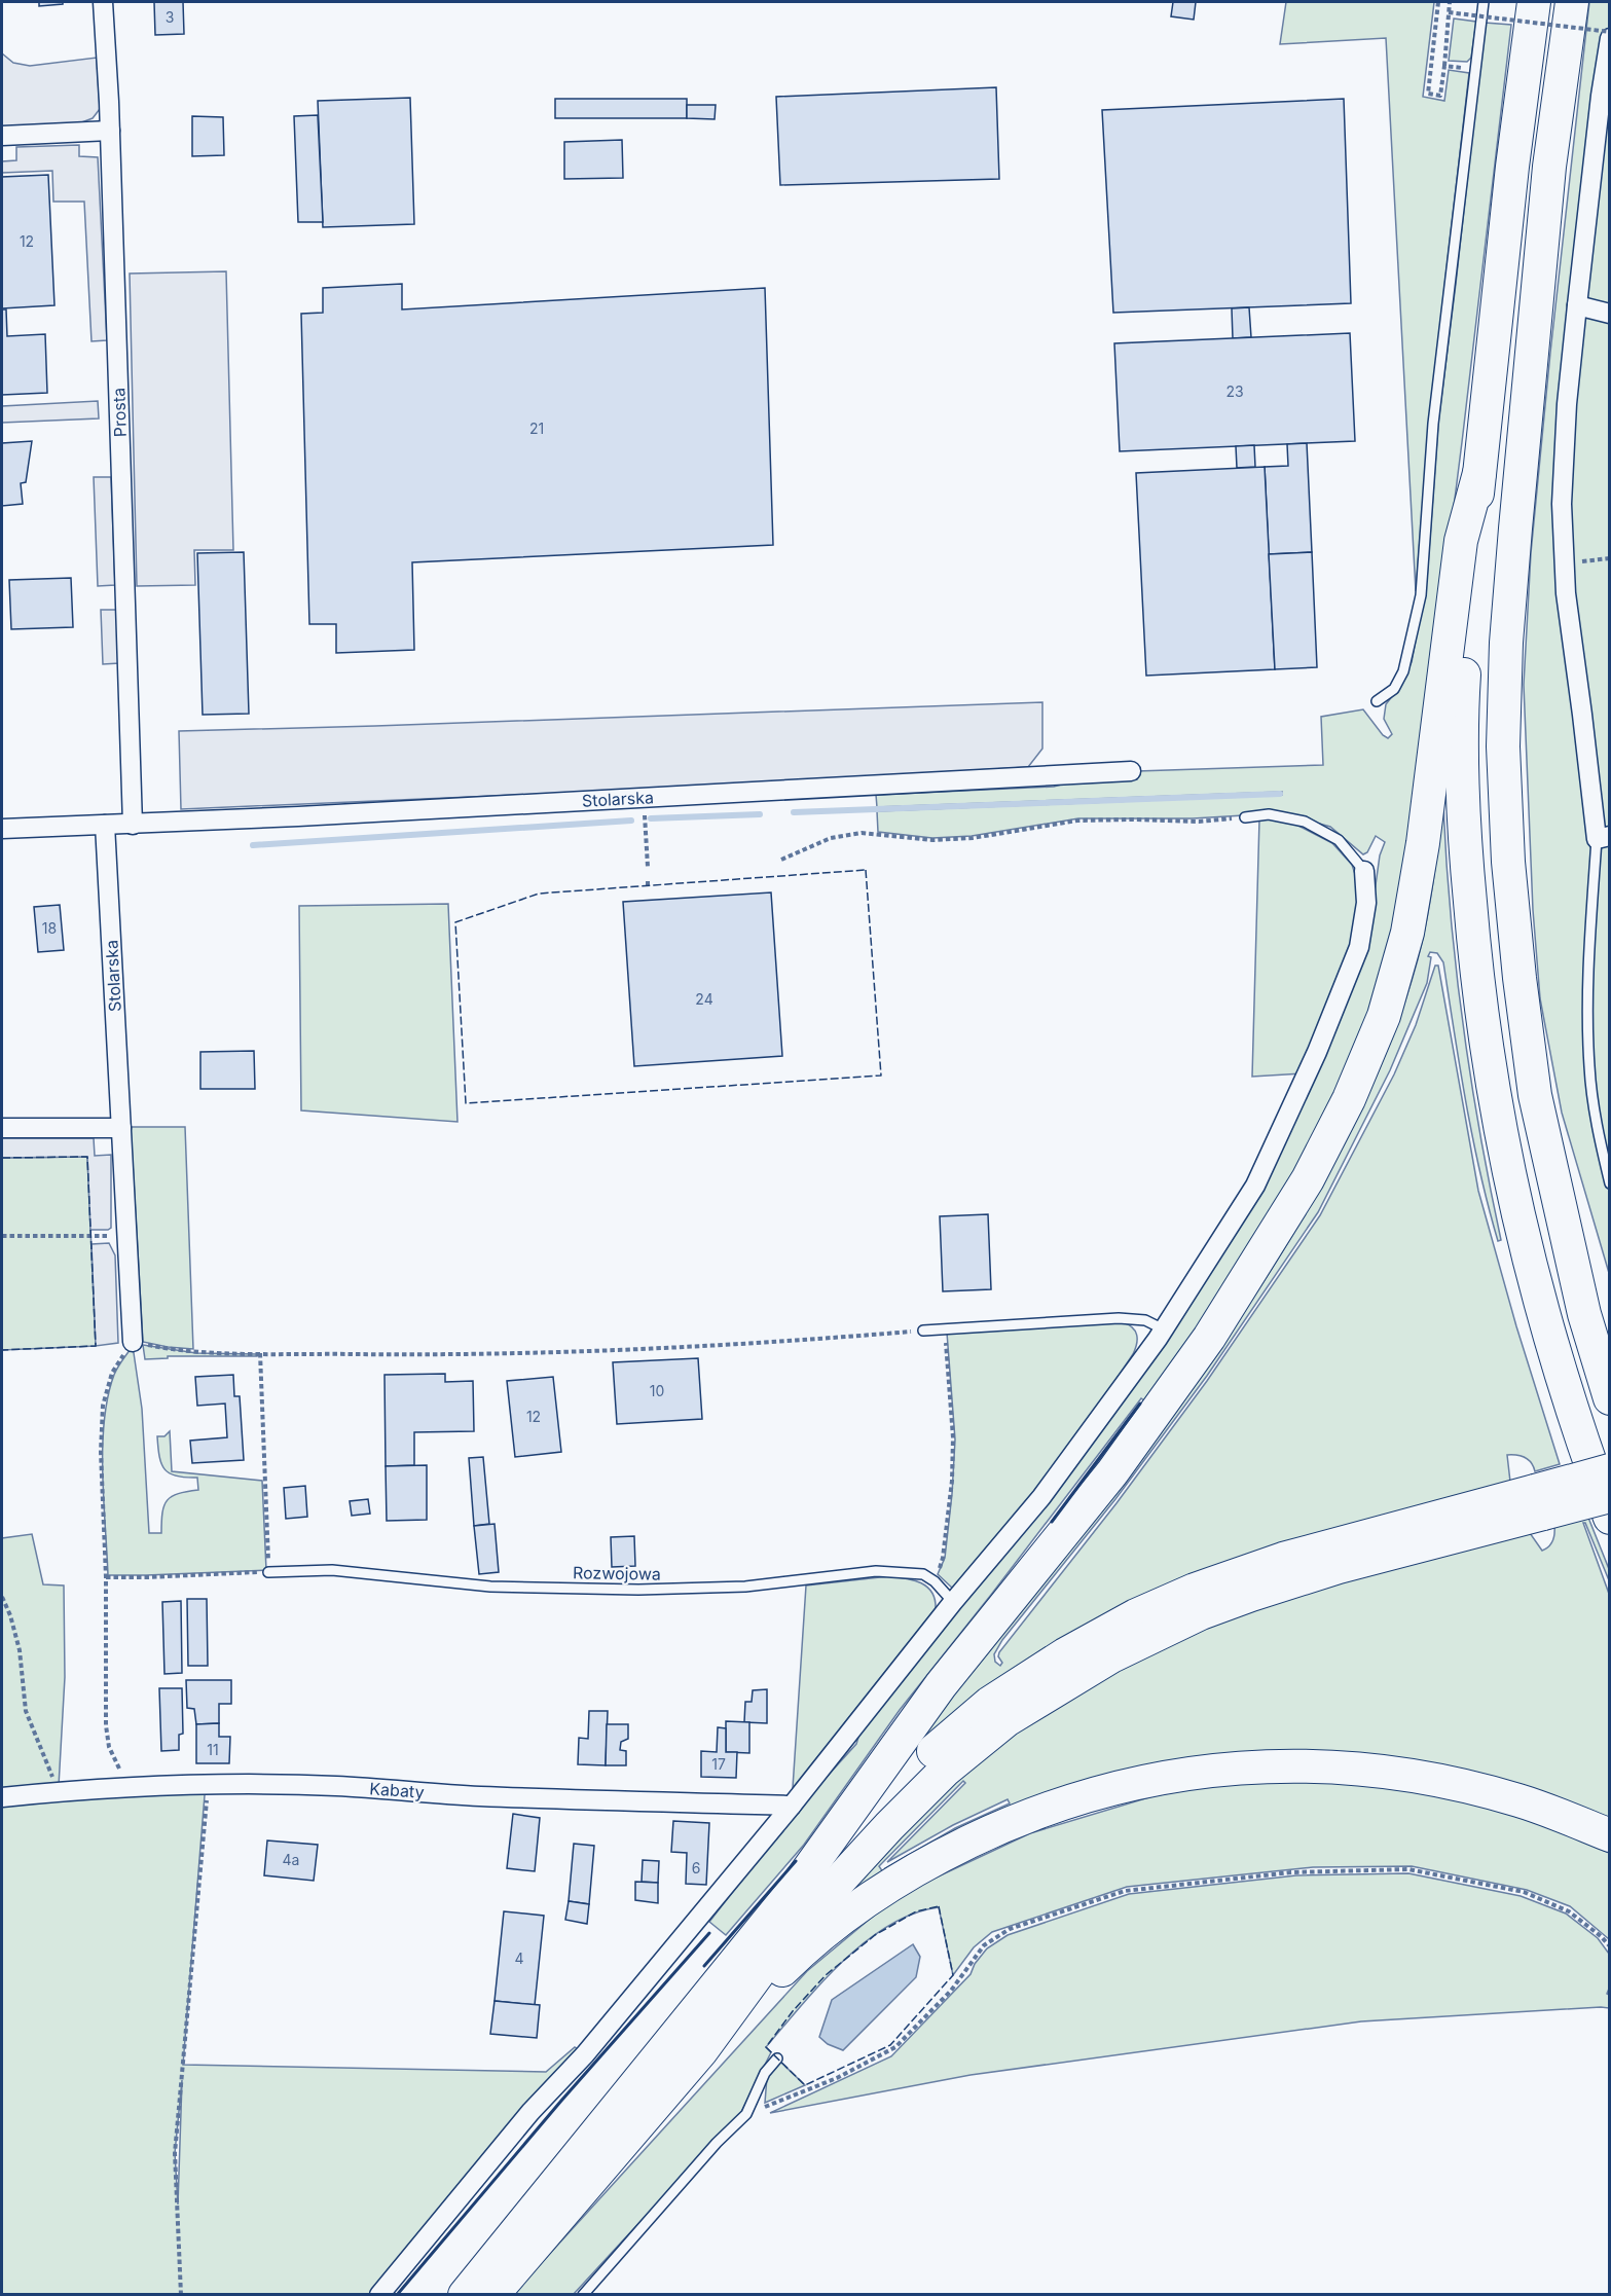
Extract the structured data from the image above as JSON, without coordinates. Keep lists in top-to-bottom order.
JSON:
{
  "streets": {
    "street": ["Prosta", "Stolarska", "Kabaty"],
    "lane": ["Rozwojowa"]
  },
  "crossings": [
    ["Prosta", "Stolarska"]
  ],
  "house_numbers": [
    "3",
    "12",
    "23",
    "21",
    "18",
    "24",
    "10",
    "12",
    "11",
    "17",
    "4a",
    "6",
    "4"
  ]
}
